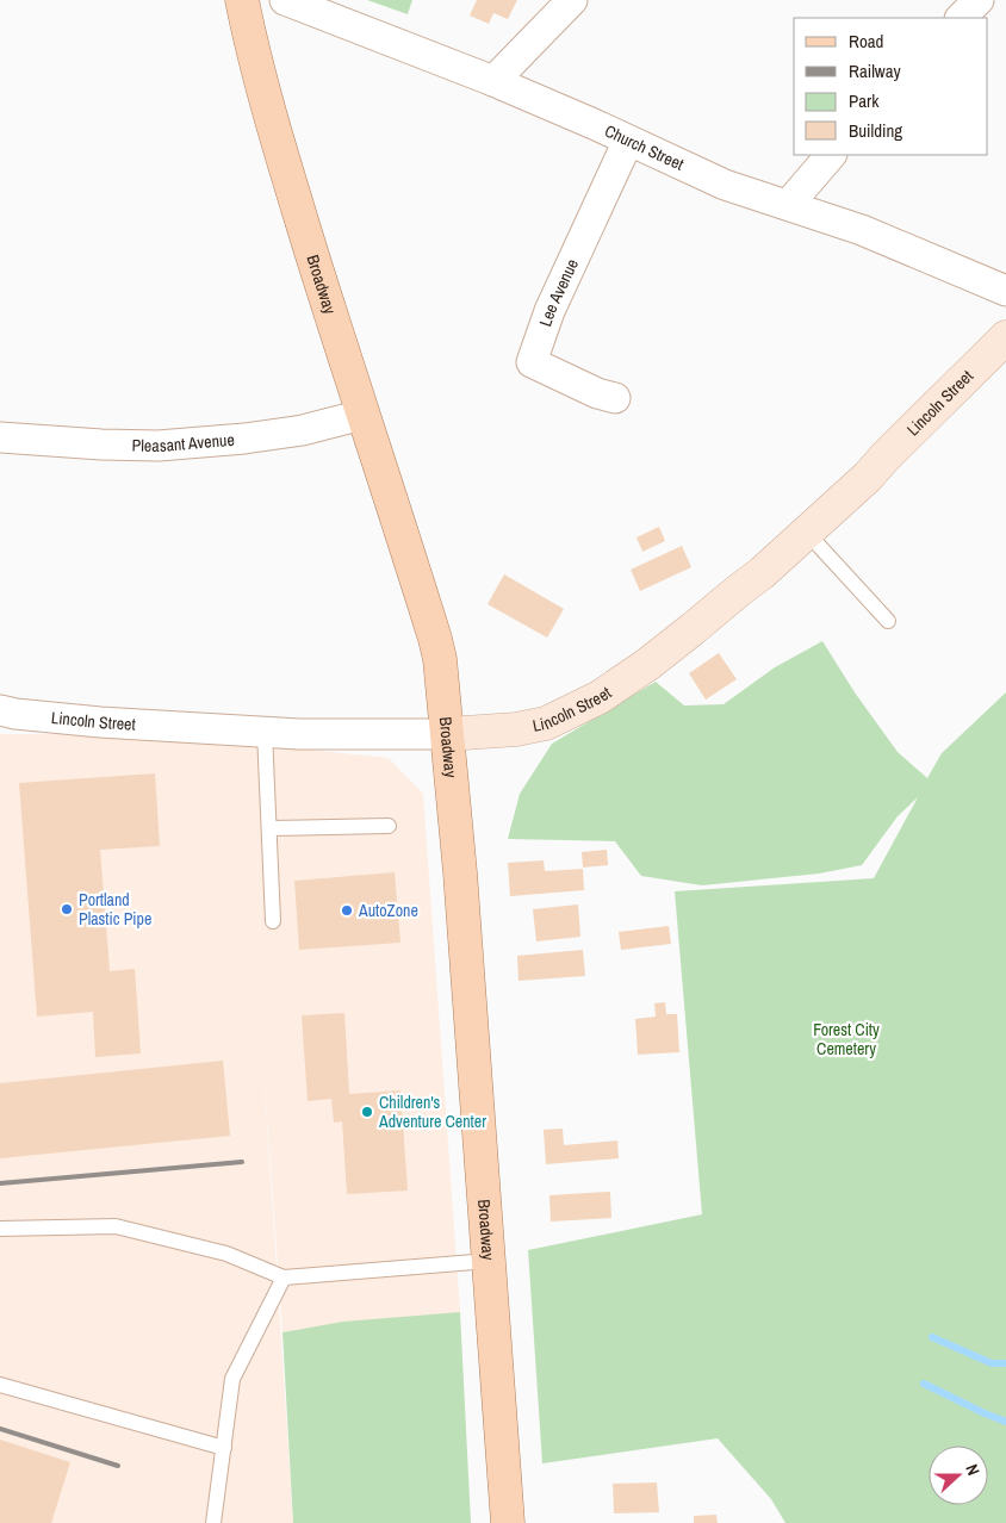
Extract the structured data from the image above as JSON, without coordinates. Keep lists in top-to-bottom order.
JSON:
{
  "streets": {
    "main road": ["Broadway", "Lincoln Street"],
    "street": ["Church Street", "Lee Avenue", "Pleasant Avenue"]
  },
  "crossings": [
    ["Church Street", "Lee Avenue"],
    ["Broadway", "Lincoln Street"],
    ["Broadway", "Pleasant Avenue"]
  ],
  "parks": ["Forest City Cemetery"],
  "places": ["Portland Plastic Pipe", "AutoZone", "Children's Adventure Center"],
  "legend": [
    "Road",
    "Railway",
    "Park",
    "Building"
  ],
  "north": "right"
}
